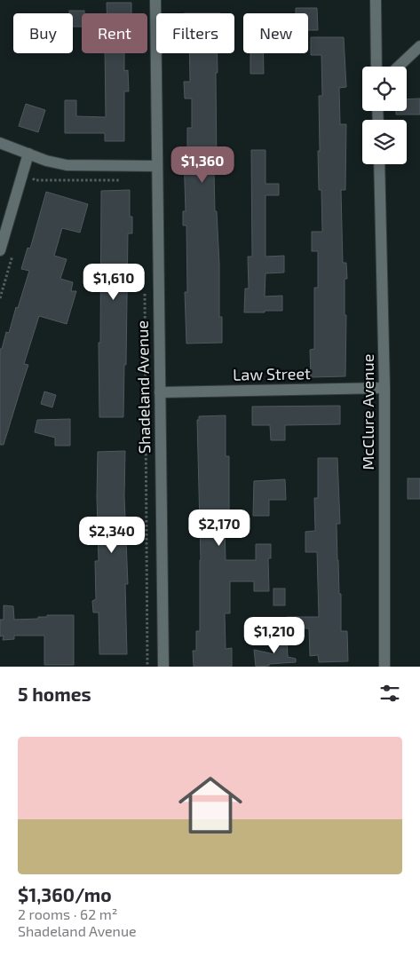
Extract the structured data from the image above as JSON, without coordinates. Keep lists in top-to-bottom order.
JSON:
{
  "streets": {
    "street": ["Law Street", "Shadeland Avenue", "McClure Avenue"]
  },
  "crossings": [
    ["Law Street", "Shadeland Avenue"],
    ["Law Street", "McClure Avenue"]
  ],
  "page": {
    "chip": [
      "Buy",
      "Rent",
      "Filters",
      "New"
    ],
    "price": [
      "$1,360",
      "$1,610",
      "$2,170",
      "$2,340",
      "$1,210"
    ],
    "heading": "5 homes",
    "list": [
      {
        "name": "$1,360/mo",
        "note": "2 rooms · 62 m² · Shadeland Avenue"
      }
    ]
  }
}
